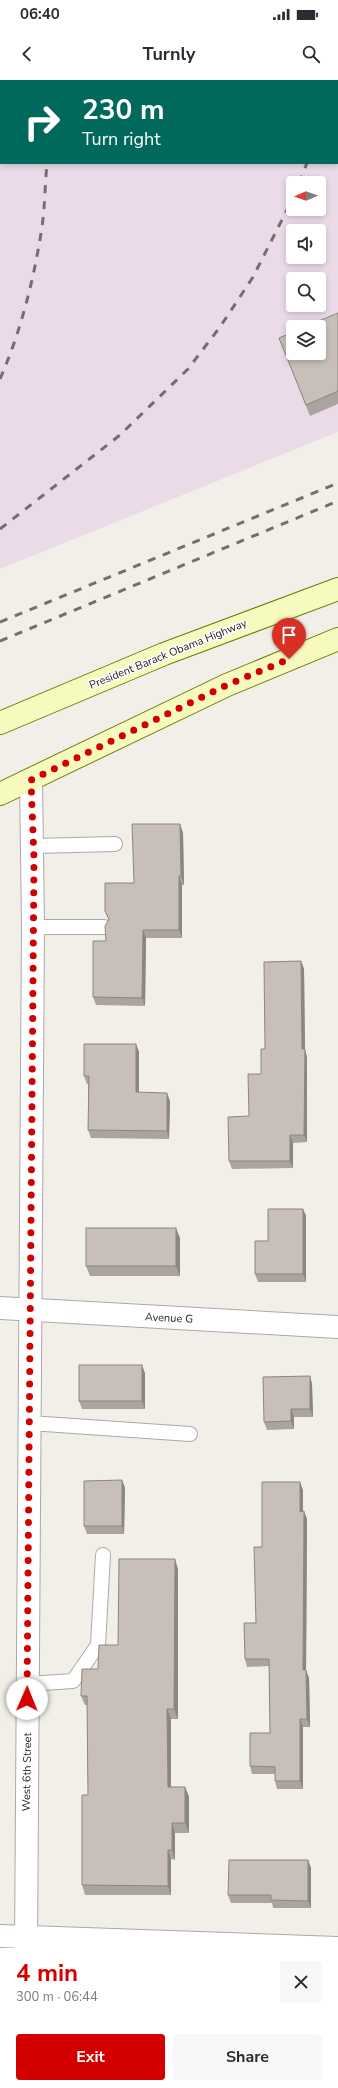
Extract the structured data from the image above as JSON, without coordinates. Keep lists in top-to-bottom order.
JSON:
{
  "streets": {
    "main road": ["President Barack Obama Highway"],
    "street": ["Avenue G", "West 6th Street"]
  },
  "crossings": [
    ["Avenue G", "West 6th Street"]
  ],
  "north": "left",
  "page": {
    "status": "06:40",
    "header": "Turnly",
    "turn": ["230 m", "Turn right"],
    "heading": ["4 min", "300 m · 06:44"],
    "buttons": ["Exit", "Share"]
  }
}
